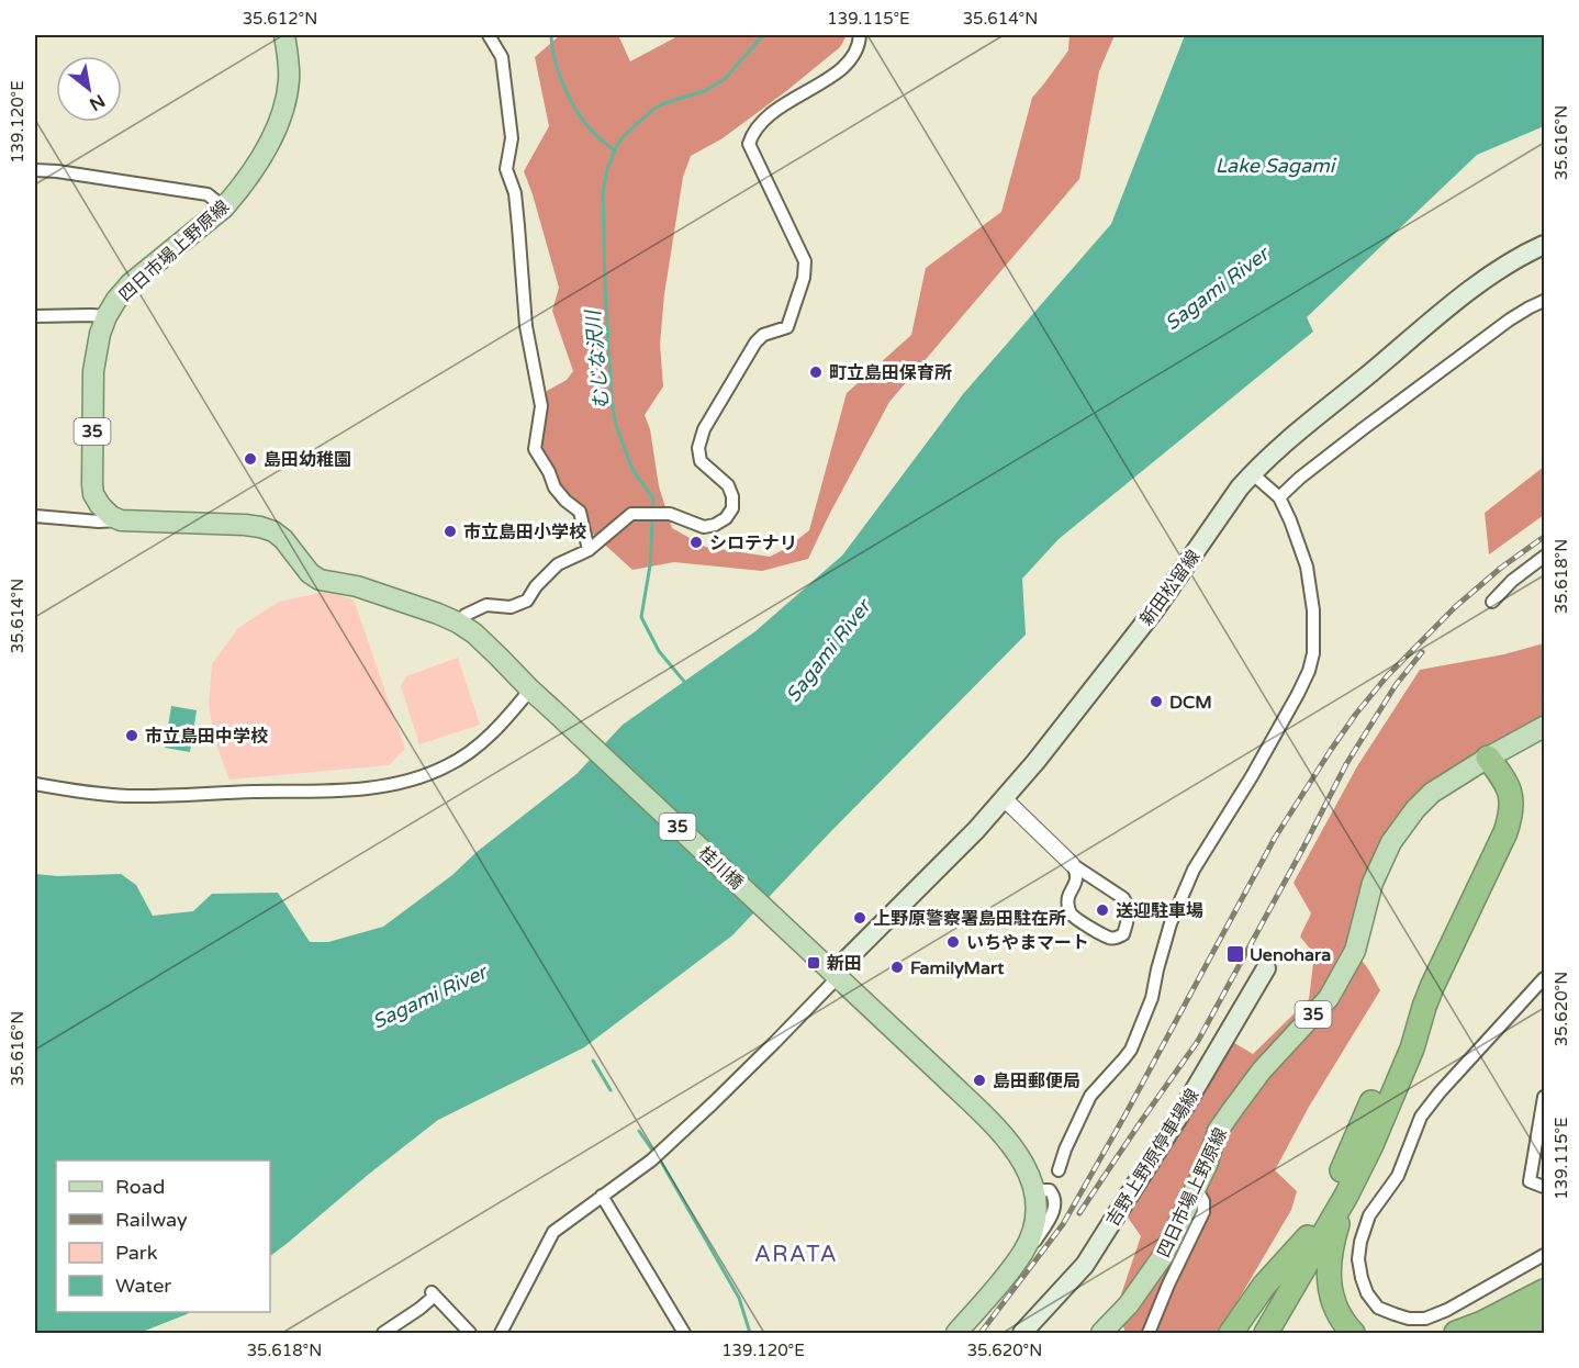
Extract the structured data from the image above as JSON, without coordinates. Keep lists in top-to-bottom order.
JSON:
{
  "streets": {
    "main road": [
      "四日市場上野原線",
      "35",
      "新田松留線",
      "桂川橋",
      "吉野上野原停車場線"
    ]
  },
  "crossings": [
    ["四日市場上野原線", "35"],
    ["35", "新田松留線"],
    ["35", "桂川橋"],
    ["新田松留線", "桂川橋"]
  ],
  "districts": ["ARATA"],
  "water": ["Lake Sagami", "Sagami River", "むじな沢川"],
  "places": {
    "other": [
      "町立島田保育所",
      "島田幼稚園",
      "市立島田小学校",
      "シロテナリ",
      "DCM",
      "市立島田中学校",
      "送迎駐車場",
      "上野原警察署島田駐在所",
      "いちやまマート",
      "FamilyMart",
      "島田郵便局"
    ],
    "transit": ["Uenohara", "新田"]
  },
  "legend": [
    "Road",
    "Railway",
    "Park",
    "Water"
  ],
  "north": "bottom right",
  "coordinates": [
    "35.612°N",
    "139.115°E",
    "35.614°N",
    "139.120°E",
    "35.616°N",
    "35.618°N",
    "35.620°N"
  ]
}
